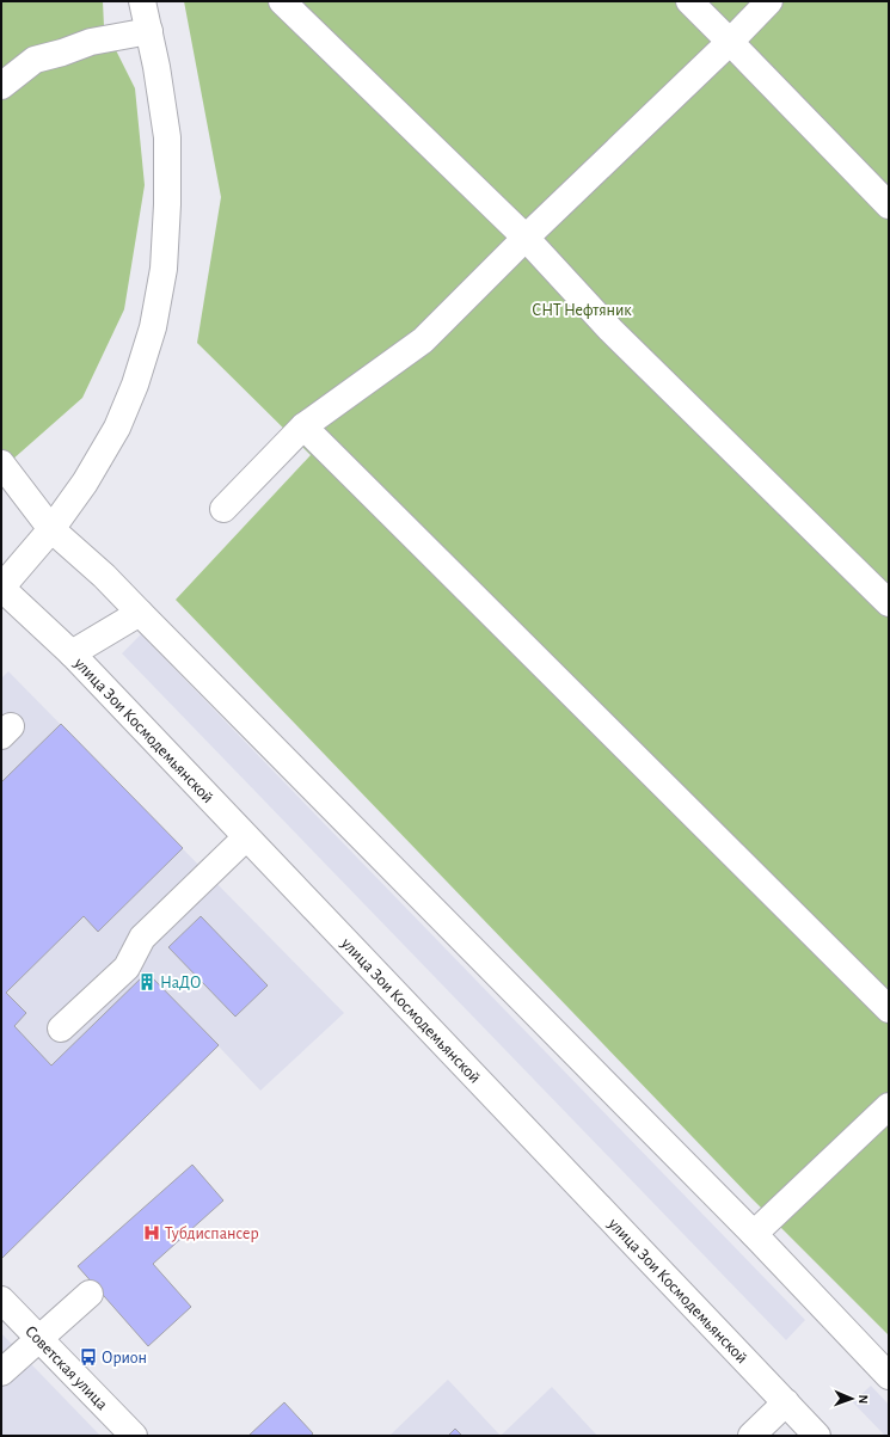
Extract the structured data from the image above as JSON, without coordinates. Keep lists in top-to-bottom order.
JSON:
{
  "streets": {
    "street": ["улица Зои Космодемьянской", "Советская улица"]
  },
  "parks": ["СНТ Нефтяник"],
  "places": {
    "building": ["НаДО"],
    "hospital": ["Тубдиспансер"],
    "bus stop": ["Орион"]
  },
  "north": "right"
}
